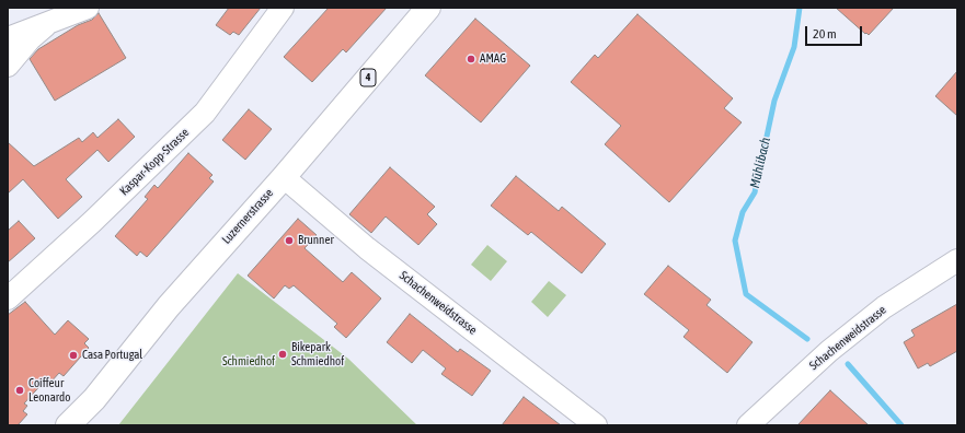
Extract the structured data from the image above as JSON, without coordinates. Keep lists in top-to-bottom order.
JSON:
{
  "streets": {
    "main road": ["4", "Luzernerstrasse"],
    "street": ["Kaspar-Kopp-Strasse", "Schachenweidstrasse"]
  },
  "crossings": [
    ["Luzernerstrasse", "Schachenweidstrasse"]
  ],
  "water": ["Mühlibach"],
  "parks": ["Schmiedhof"],
  "places": [
    "AMAG",
    "Brunner",
    "Bikepark Schmiedhof",
    "Casa Portugal",
    "Coiffeur Leonardo"
  ],
  "scale_bar": "20 m"
}
